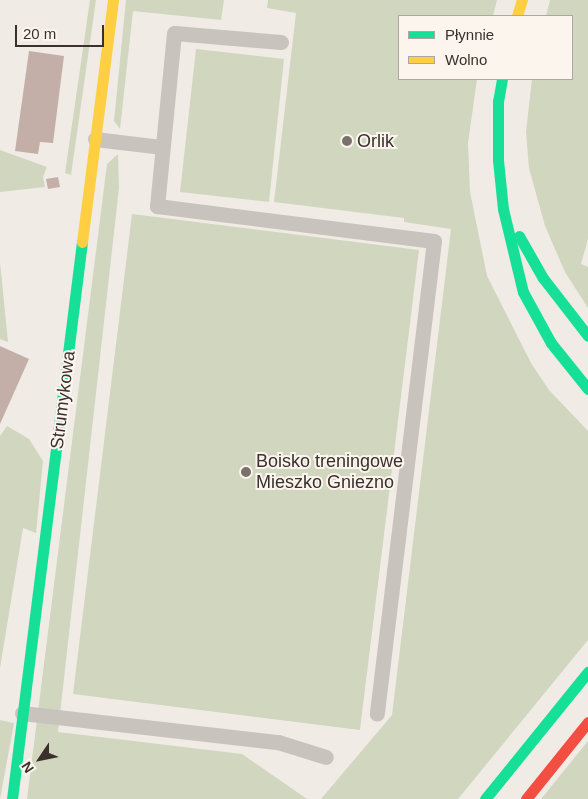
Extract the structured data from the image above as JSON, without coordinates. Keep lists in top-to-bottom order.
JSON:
{
  "streets": {
    "street": ["Strumykowa"]
  },
  "places": ["Orlik", "Boisko treningowe Mieszko Gniezno"],
  "legend": ["Płynnie", "Wolno"],
  "scale_bar": "20 m",
  "north": "bottom left"
}
